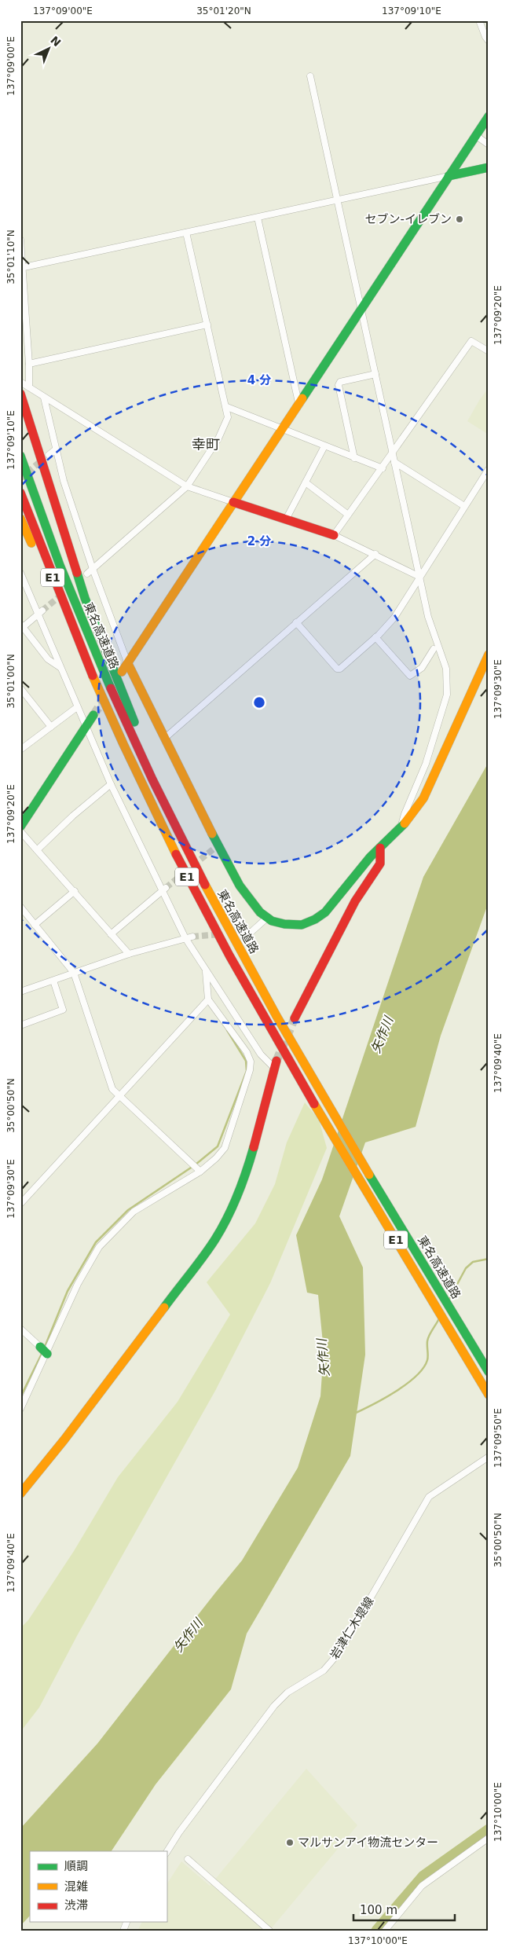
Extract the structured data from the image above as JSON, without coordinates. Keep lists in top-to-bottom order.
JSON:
{
  "streets": {
    "main road": ["E1", "東名高速道路"],
    "street": ["岩津仁木堤線"]
  },
  "districts": ["幸町"],
  "water": ["矢作川"],
  "places": ["セブン-イレブン", "マルサンアイ物流センター"],
  "legend": ["順調", "混雑", "渋滞"],
  "scale_bar": "100 m",
  "north": "top right",
  "coordinates": [
    "137°09'00\"E",
    "35°01'20\"N",
    "137°09'10\"E",
    "35°01'10\"N",
    "137°09'20\"E",
    "35°01'00\"N",
    "137°09'30\"E",
    "137°09'40\"E",
    "35°00'50\"N",
    "137°09'50\"E",
    "137°10'00\"E"
  ],
  "rings": ["4 分", "2 分"]
}
